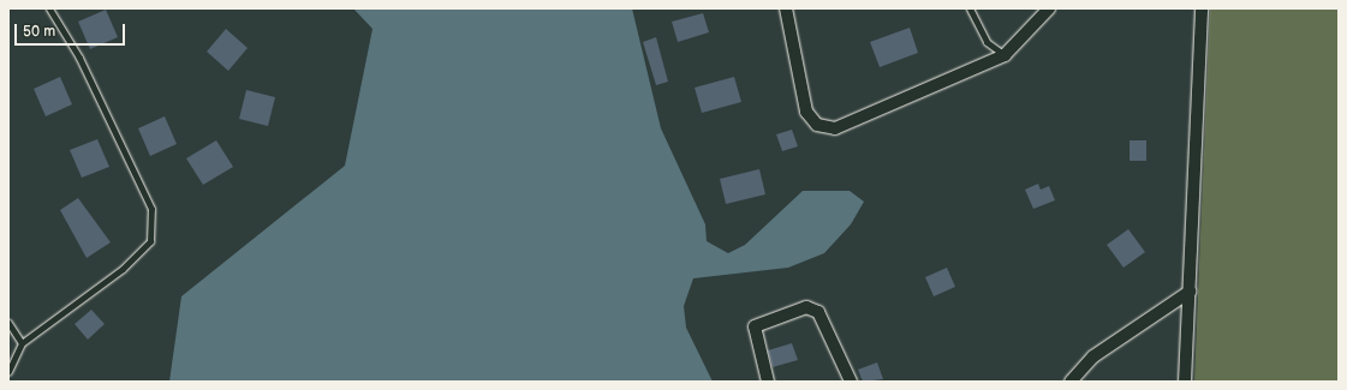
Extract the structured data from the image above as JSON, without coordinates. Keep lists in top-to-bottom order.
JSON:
{
  "scale_bar": "50 m"
}
